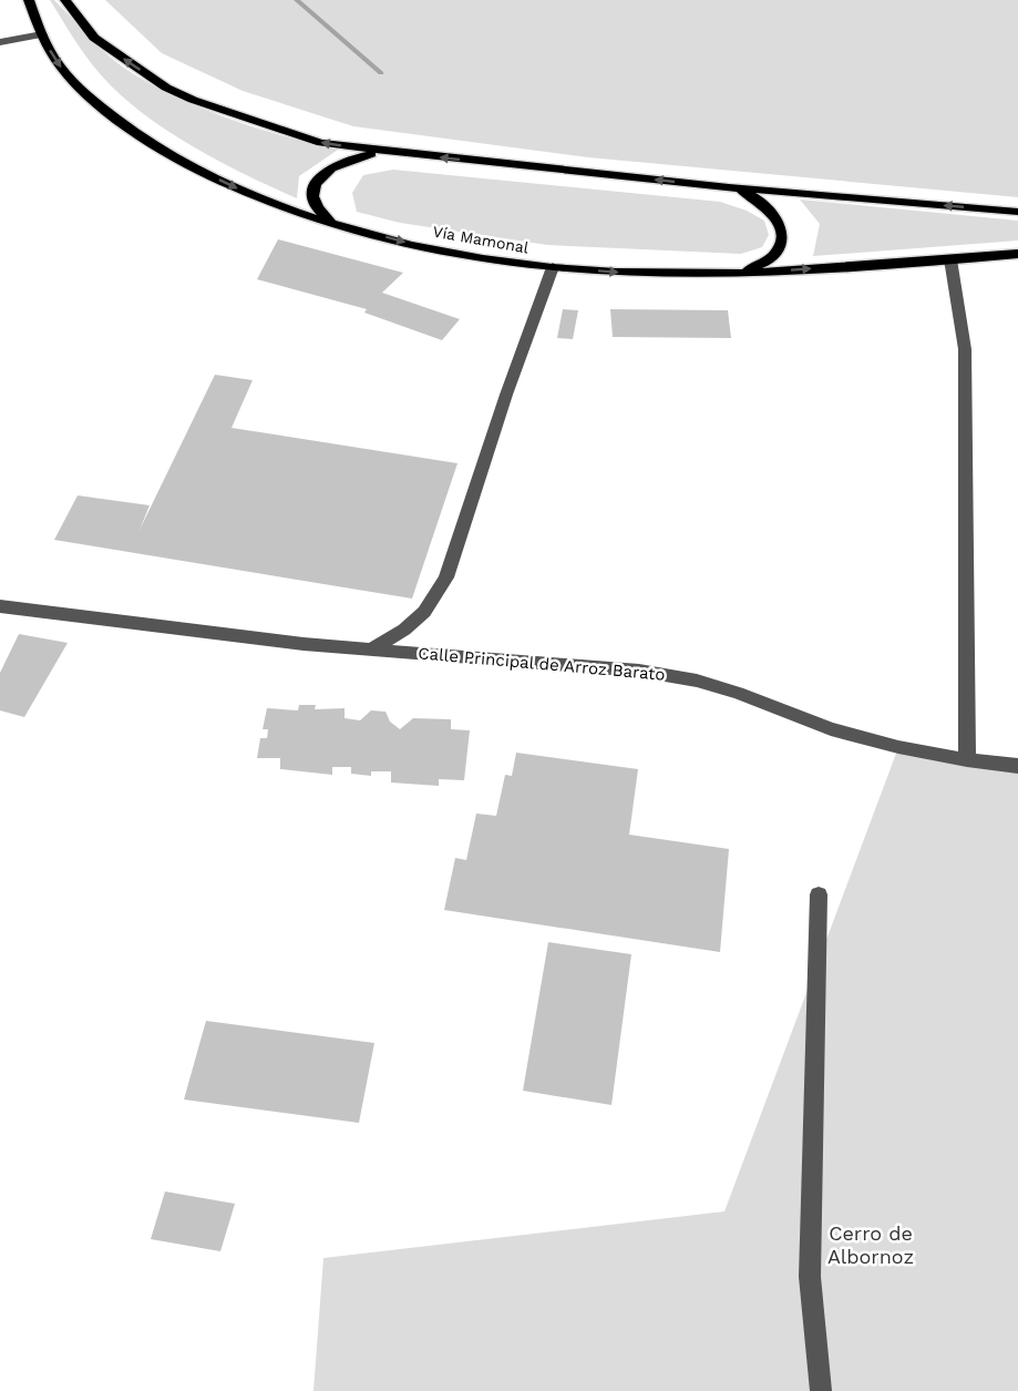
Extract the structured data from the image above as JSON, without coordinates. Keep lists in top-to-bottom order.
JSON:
{
  "streets": {
    "main road": ["Vía Mamonal"],
    "street": ["Calle Principal de Arroz Barato"]
  },
  "crossings": [
    ["Vía Mamonal", "Calle Principal de Arroz Barato"]
  ],
  "parks": ["Cerro de Albornoz"]
}
